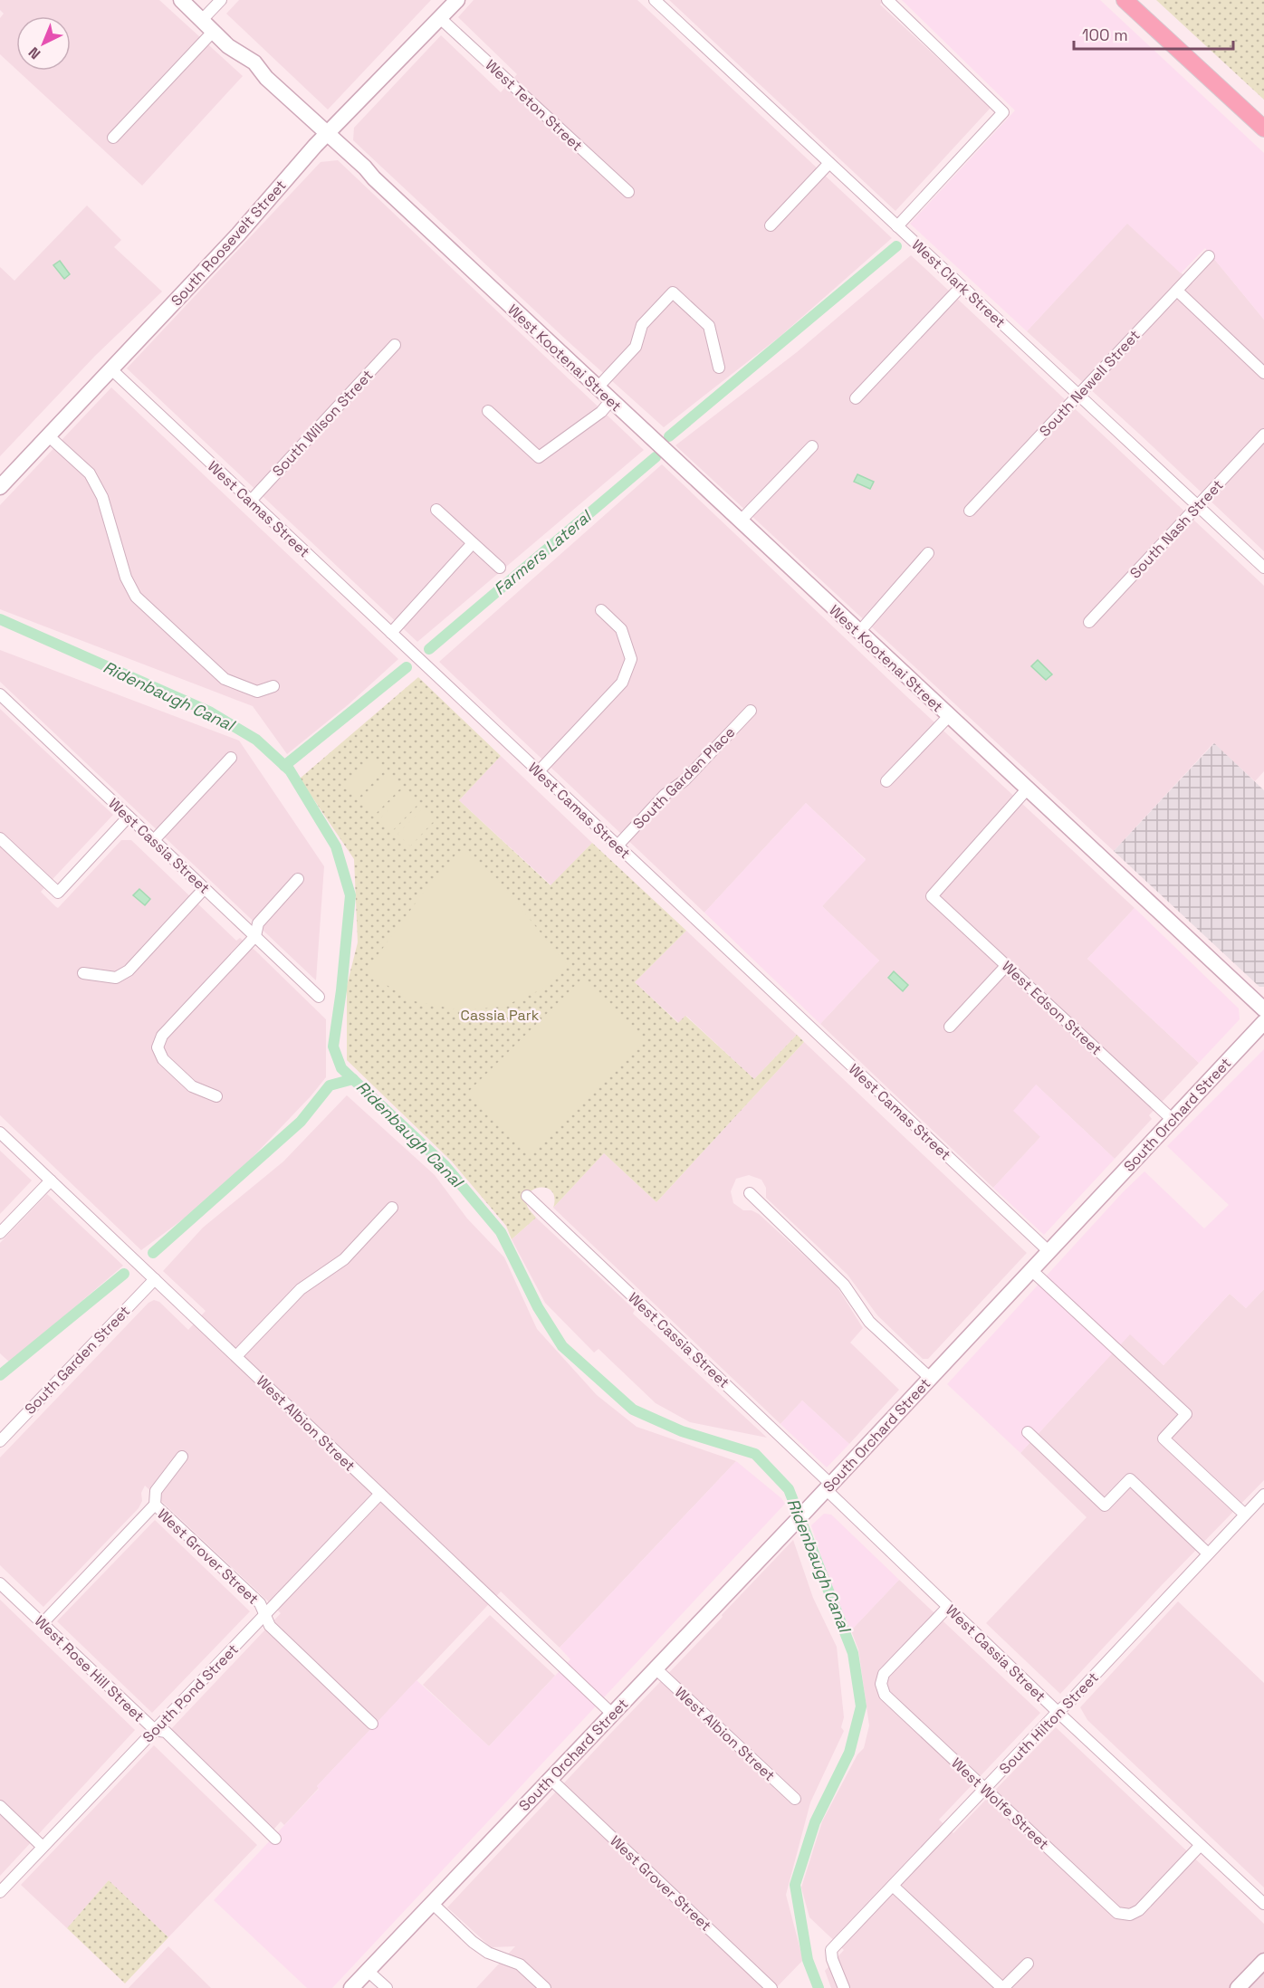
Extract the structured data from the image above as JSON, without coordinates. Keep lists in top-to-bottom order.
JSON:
{
  "streets": {
    "street": [
      "West Teton Street",
      "South Roosevelt Street",
      "West Clark Street",
      "West Kootenai Street",
      "South Newell Street",
      "South Wilson Street",
      "West Camas Street",
      "South Nash Street",
      "South Garden Place",
      "West Cassia Street",
      "West Edson Street",
      "South Orchard Street",
      "South Garden Street",
      "West Albion Street",
      "West Grover Street",
      "West Rose Hill Street",
      "South Pond Street",
      "South Hilton Street",
      "West Wolfe Street"
    ]
  },
  "crossings": [
    ["West Teton Street", "South Roosevelt Street"],
    ["South Roosevelt Street", "West Kootenai Street"],
    ["South Roosevelt Street", "West Camas Street"],
    ["West Clark Street", "South Newell Street"],
    ["West Clark Street", "South Nash Street"],
    ["West Kootenai Street", "West Edson Street"],
    ["South Wilson Street", "West Camas Street"],
    ["West Camas Street", "South Garden Place"],
    ["West Camas Street", "South Orchard Street"],
    ["West Cassia Street", "South Orchard Street"],
    ["West Cassia Street", "South Hilton Street"],
    ["West Cassia Street", "West Wolfe Street"],
    ["West Edson Street", "South Orchard Street"],
    ["South Orchard Street", "West Albion Street"],
    ["South Orchard Street", "West Grover Street"],
    ["South Garden Street", "West Albion Street"],
    ["West Albion Street", "South Pond Street"],
    ["West Grover Street", "South Pond Street"],
    ["West Rose Hill Street", "South Pond Street"],
    ["South Hilton Street", "West Wolfe Street"]
  ],
  "water": ["Farmers Lateral", "Ridenbaugh Canal"],
  "parks": ["Cassia Park"],
  "scale_bar": "100 m",
  "north": "bottom left"
}
